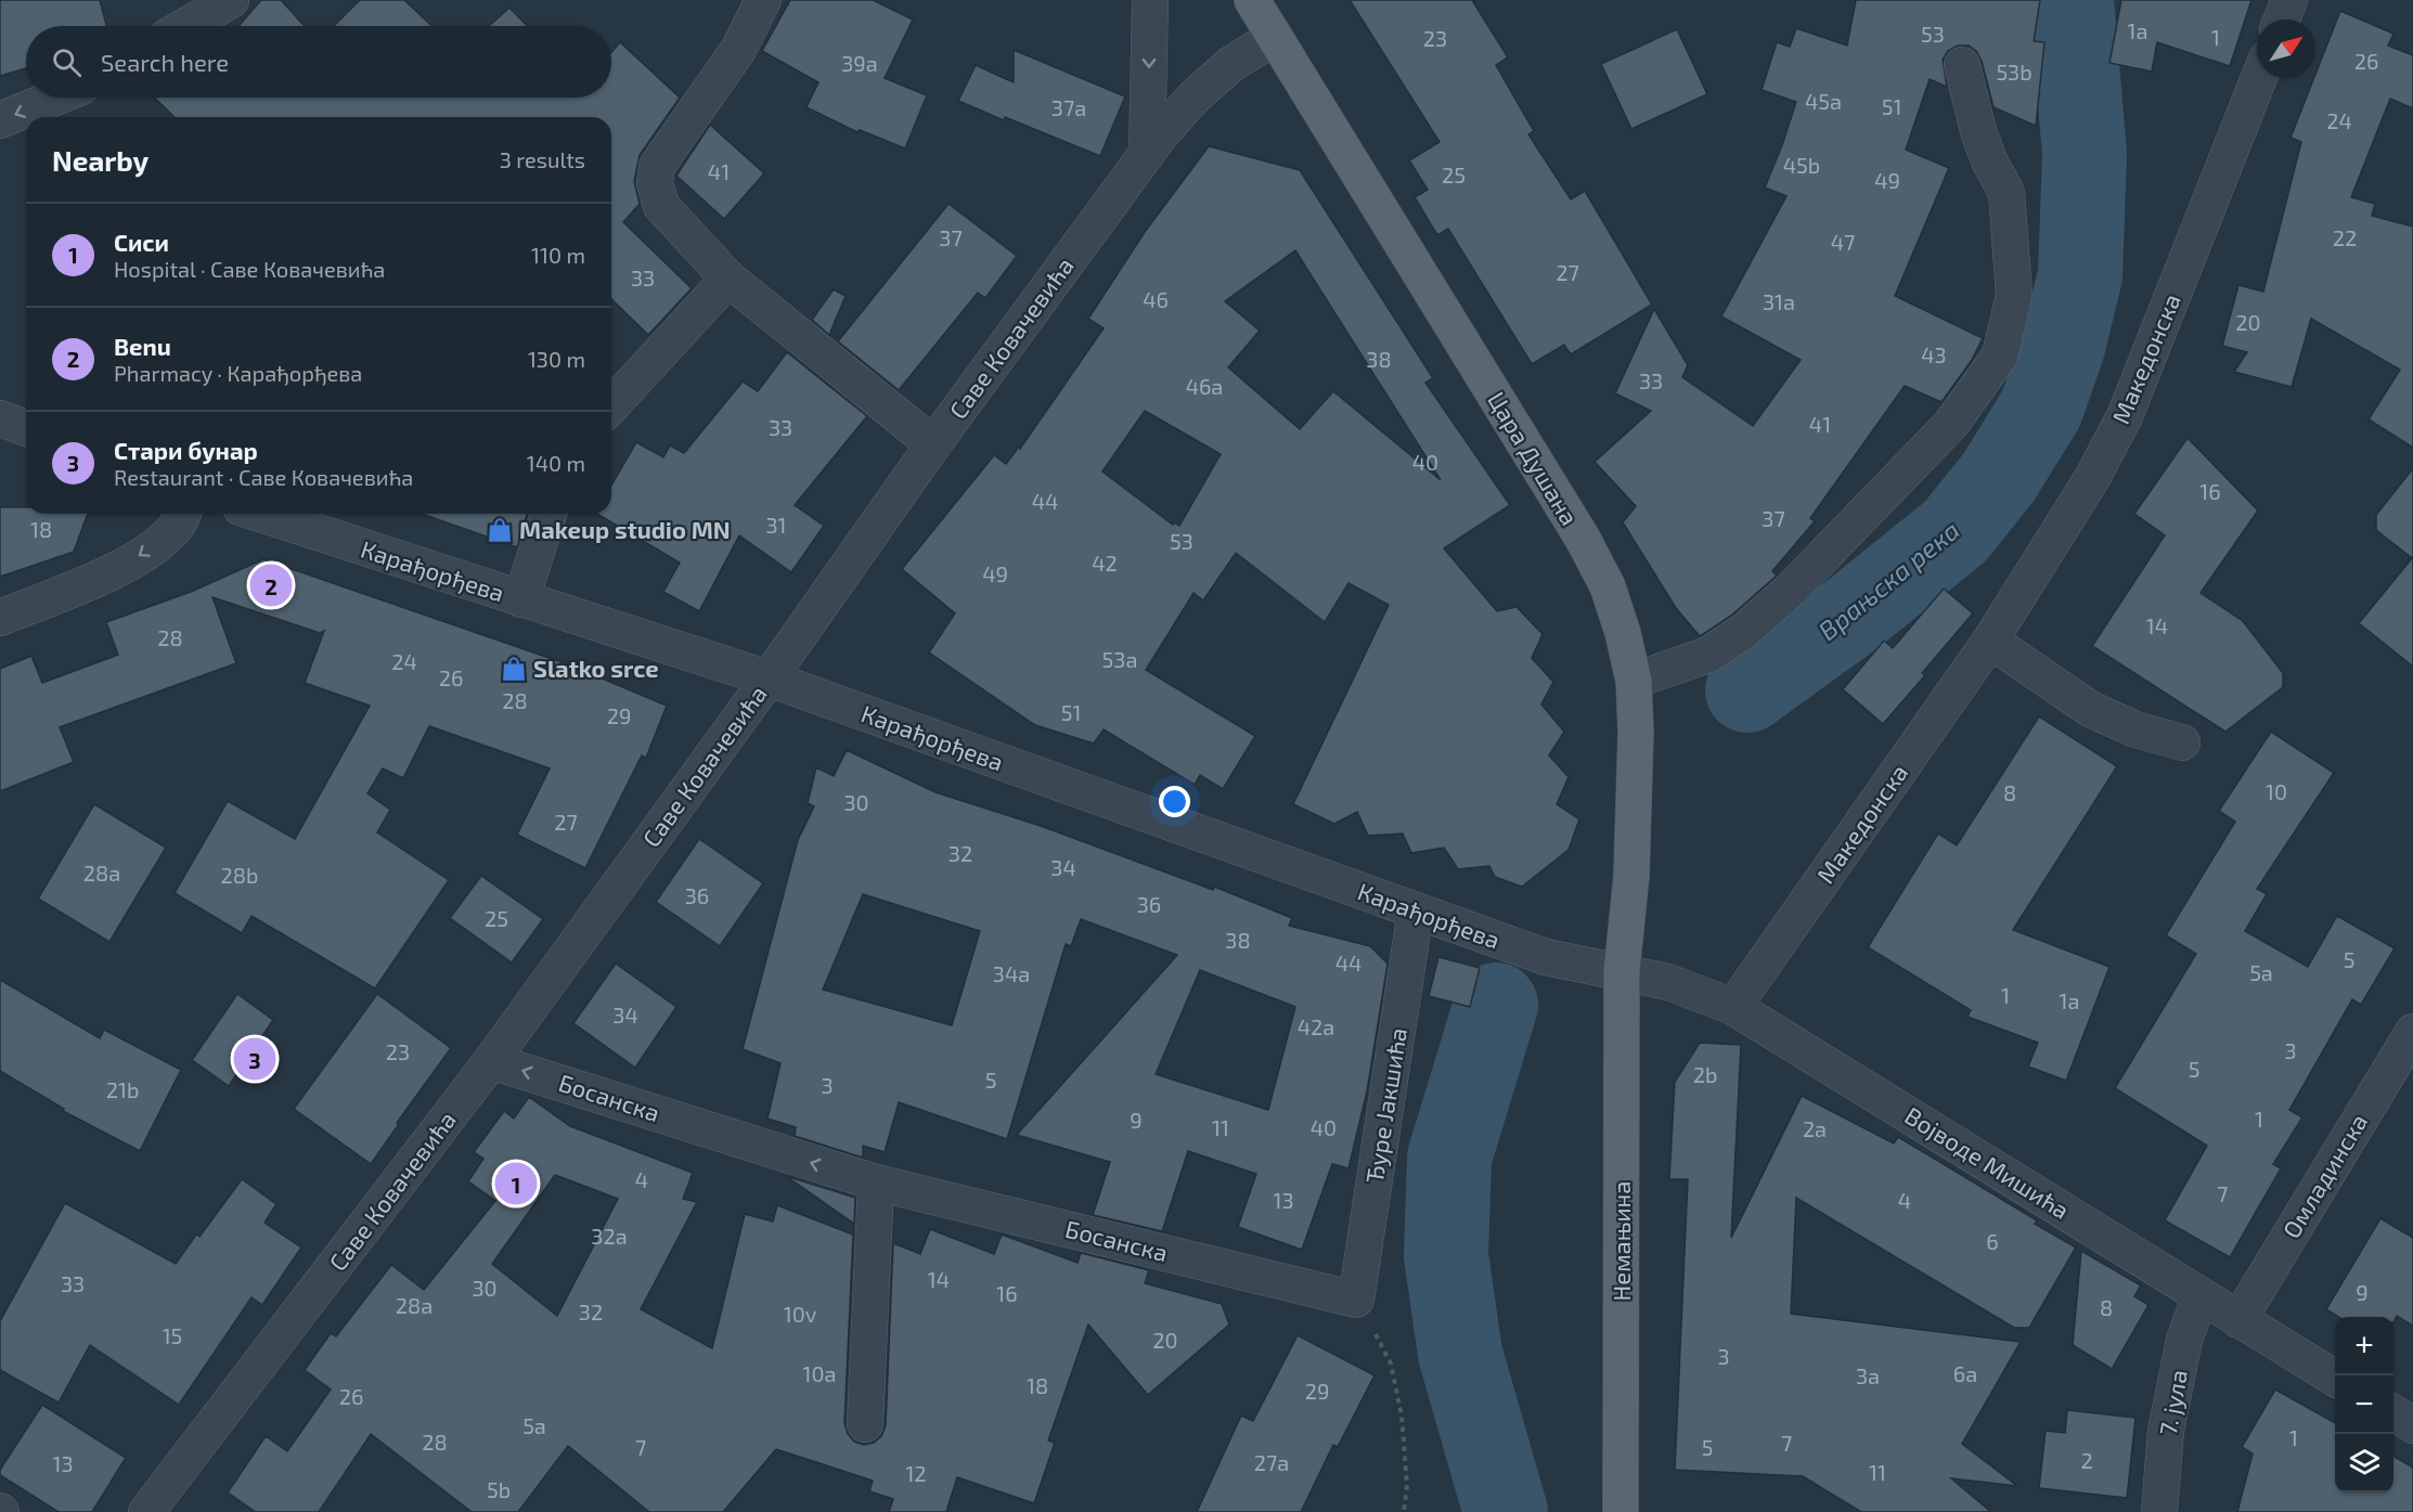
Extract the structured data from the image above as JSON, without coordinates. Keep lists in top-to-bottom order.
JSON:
{
  "streets": {
    "main road": ["Цара Душана", "Немањина"],
    "street": [
      "Саве Ковачевића",
      "Македонска",
      "Карађорђева",
      "Босанска",
      "Ђуре Јакшића",
      "Војводе Мишића",
      "Омладинска",
      "7. јула"
    ]
  },
  "crossings": [
    ["Саве Ковачевића", "Цара Душана"],
    ["Саве Ковачевића", "Карађорђева"],
    ["Саве Ковачевића", "Босанска"],
    ["Македонска", "Војводе Мишића"],
    ["Цара Душана", "Карађорђева"],
    ["Цара Душана", "Војводе Мишића"],
    ["Цара Душана", "Немањина"],
    ["Карађорђева", "Ђуре Јакшића"],
    ["Карађорђева", "Војводе Мишића"],
    ["Карађорђева", "Немањина"],
    ["Босанска", "Ђуре Јакшића"],
    ["Војводе Мишића", "Омладинска"],
    ["Војводе Мишића", "Немањина"],
    ["Војводе Мишића", "7. јула"]
  ],
  "one_way": ["Босанска"],
  "water": ["Врањска река"],
  "places": {
    "shop": ["Makeup studio MN", "Slatko srce"]
  },
  "house_numbers": [
    "1a",
    "53",
    "1",
    "23",
    "26",
    "39a",
    "53b",
    "45a",
    "51",
    "37a",
    "24",
    "45b",
    "41",
    "25",
    "49",
    "37",
    "22",
    "47",
    "27",
    "33",
    "46",
    "31a",
    "20",
    "43",
    "38",
    "33",
    "46a",
    "41",
    "33",
    "40",
    "16",
    "44",
    "37",
    "31",
    "18",
    "53",
    "42",
    "49",
    "14",
    "28",
    "53a",
    "24",
    "26",
    "28",
    "51",
    "29",
    "10",
    "8",
    "30",
    "27",
    "32",
    "34",
    "28a",
    "28b",
    "36",
    "36",
    "25",
    "38",
    "5",
    "44",
    "5a",
    "34a",
    "1",
    "1a",
    "34",
    "42a",
    "3",
    "23",
    "5",
    "2b",
    "5",
    "3",
    "21b",
    "1",
    "9",
    "11",
    "40",
    "2a",
    "4",
    "7",
    "13",
    "4",
    "32a",
    "6",
    "14",
    "33",
    "30",
    "9",
    "16",
    "28a",
    "8",
    "32",
    "10v",
    "15",
    "20",
    "3",
    "10a",
    "6a",
    "3a",
    "18",
    "29",
    "26",
    "5a",
    "1",
    "28",
    "7",
    "7",
    "5",
    "2",
    "27a",
    "13",
    "11",
    "12",
    "5b"
  ],
  "north": "top right",
  "page": {
    "search": "Search here",
    "heading": ["Nearby", "3 results"],
    "list": [
      {
        "mark": "1",
        "name": "Сиси",
        "note": "Hospital · Саве Ковачевића",
        "value": "110 m"
      },
      {
        "mark": "2",
        "name": "Benu",
        "note": "Pharmacy · Карађорђева",
        "value": "130 m"
      },
      {
        "mark": "3",
        "name": "Стари бунар",
        "note": "Restaurant · Саве Ковачевића",
        "value": "140 m"
      }
    ],
    "pins": ["2", "3", "1"],
    "map_buttons": ["+", "−"]
  }
}
